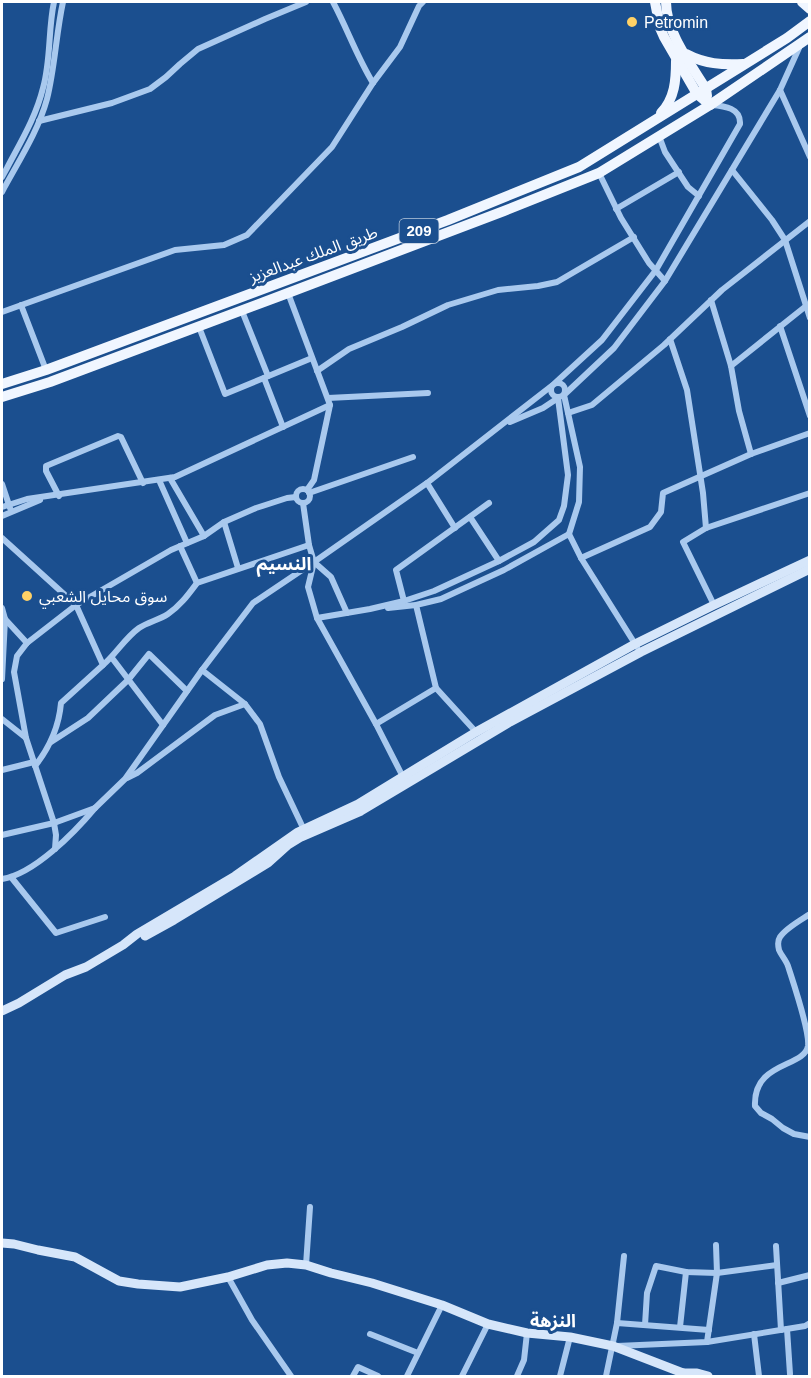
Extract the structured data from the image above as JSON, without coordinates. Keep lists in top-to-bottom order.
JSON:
{
  "streets": {
    "main road": ["209", "طريق الملك عبدالعزيز"]
  },
  "districts": ["النسيم", "النزهة"],
  "places": ["Petromin", "سوق محايل الشعبي"]
}
